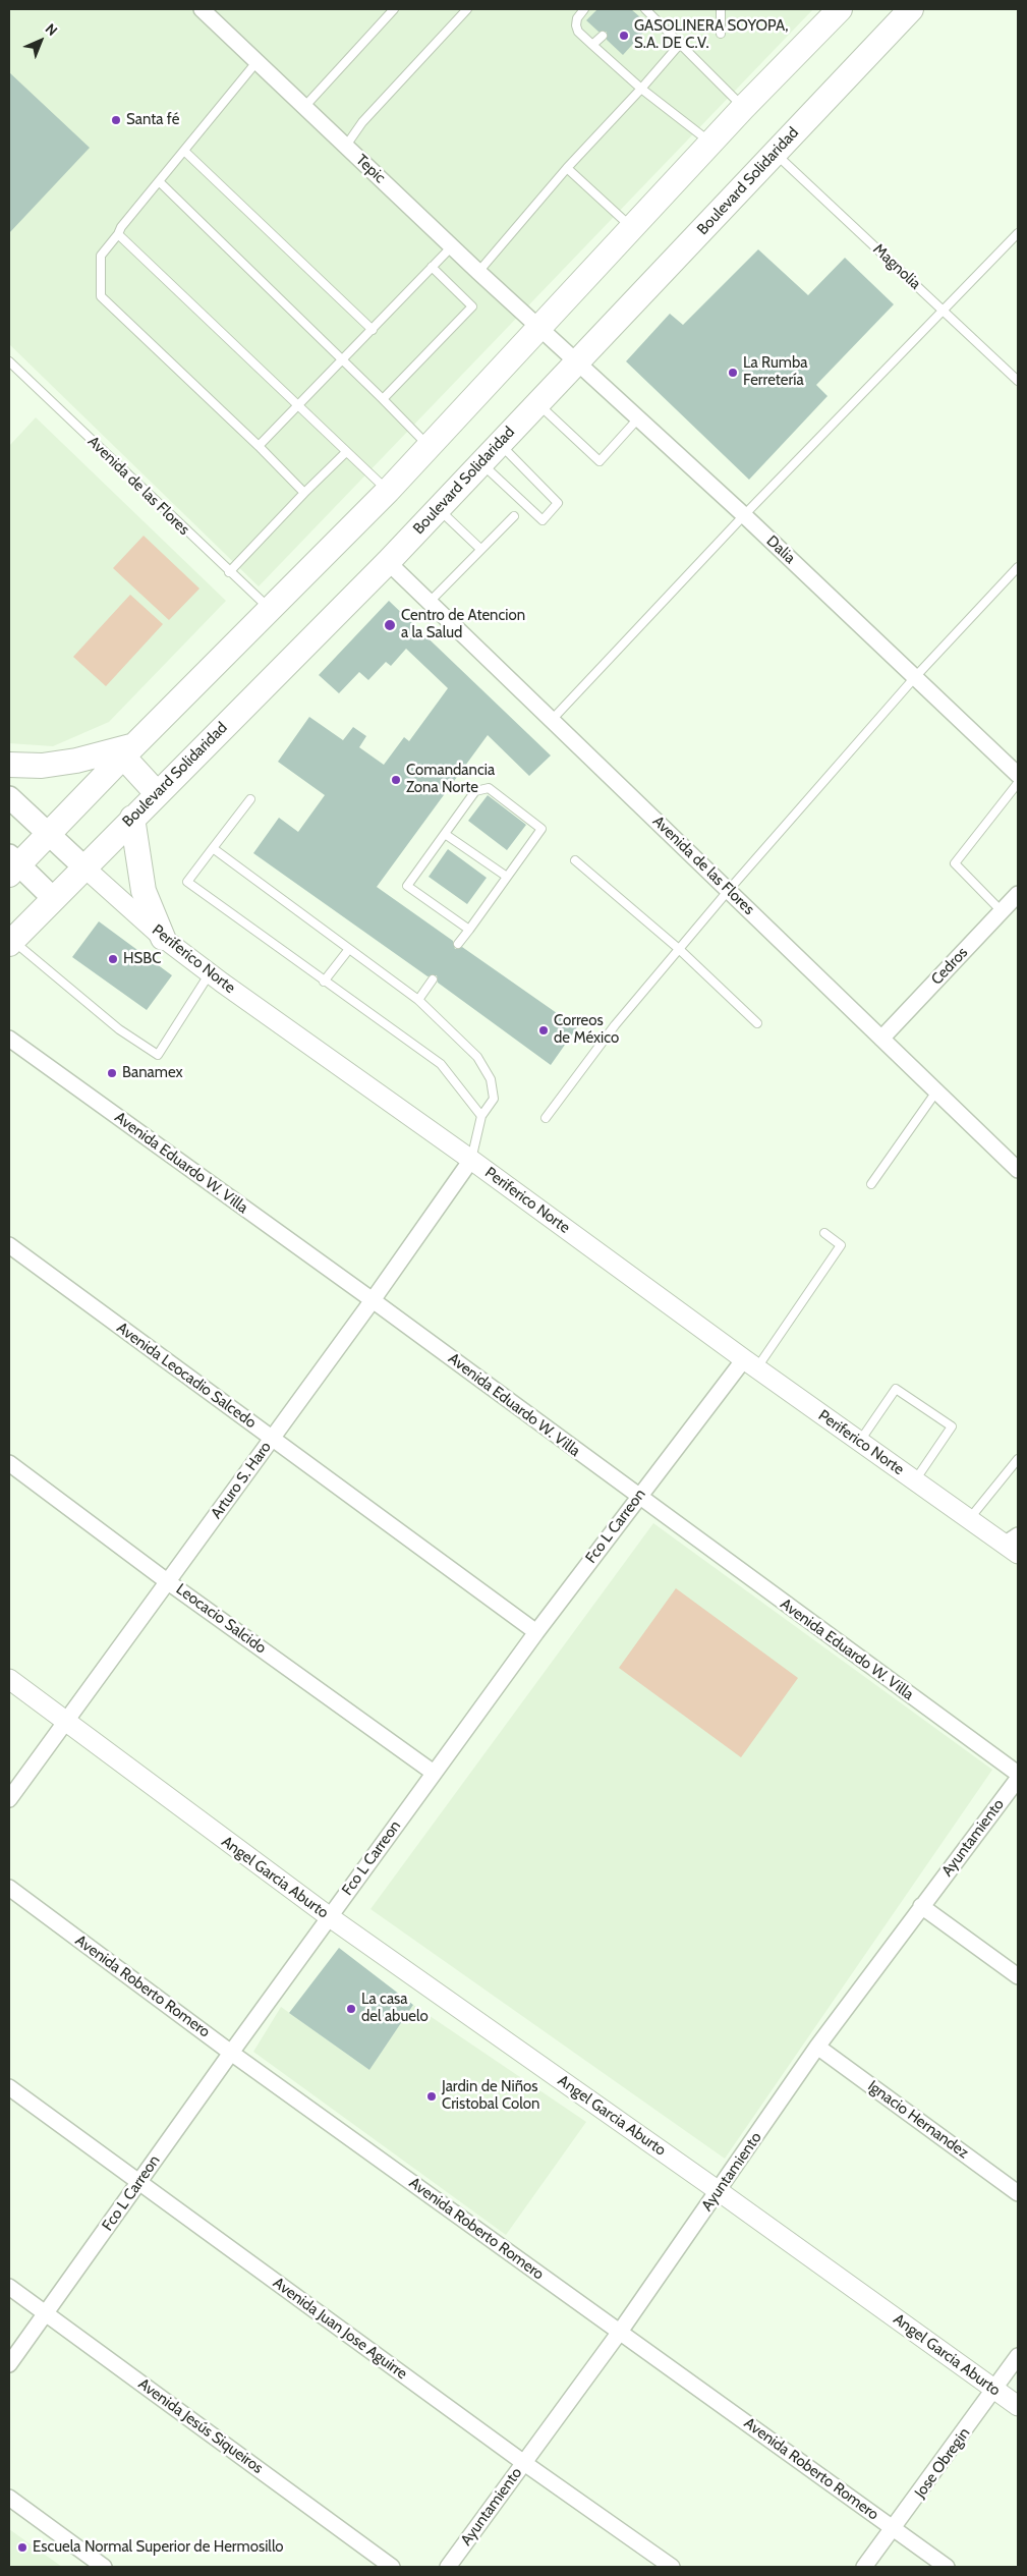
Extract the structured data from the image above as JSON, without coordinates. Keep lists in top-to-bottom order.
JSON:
{
  "streets": {
    "main road": ["Boulevard Solidaridad", "Periferico Norte"],
    "street": [
      "Tepic",
      "Avenida de las Flores",
      "Dalia",
      "Cedros",
      "Avenida Eduardo W. Villa",
      "Avenida Leocadio Salcedo",
      "Arturo S. Haro",
      "Fco L Carreon",
      "Leocacio Salcido",
      "Ayuntamiento",
      "Angel Garcia Aburto",
      "Avenida Roberto Romero",
      "Ignacio Hernandez",
      "Avenida Juan Jose Aguirre",
      "Avenida Jesús Siqueiros",
      "Jose Obregin"
    ],
    "lane": ["Magnolia"]
  },
  "crossings": [
    ["Tepic", "Dalia"],
    ["Boulevard Solidaridad", "Magnolia"],
    ["Boulevard Solidaridad", "Avenida de las Flores"],
    ["Boulevard Solidaridad", "Dalia"],
    ["Boulevard Solidaridad", "Periferico Norte"],
    ["Avenida de las Flores", "Cedros"],
    ["Periferico Norte", "Arturo S. Haro"],
    ["Periferico Norte", "Fco L Carreon"],
    ["Avenida Eduardo W. Villa", "Arturo S. Haro"],
    ["Avenida Eduardo W. Villa", "Fco L Carreon"],
    ["Avenida Leocadio Salcedo", "Arturo S. Haro"],
    ["Avenida Leocadio Salcedo", "Fco L Carreon"],
    ["Arturo S. Haro", "Leocacio Salcido"],
    ["Arturo S. Haro", "Angel Garcia Aburto"],
    ["Fco L Carreon", "Leocacio Salcido"],
    ["Fco L Carreon", "Angel Garcia Aburto"],
    ["Fco L Carreon", "Avenida Roberto Romero"],
    ["Fco L Carreon", "Avenida Juan Jose Aguirre"],
    ["Fco L Carreon", "Avenida Jesús Siqueiros"],
    ["Ayuntamiento", "Angel Garcia Aburto"],
    ["Ayuntamiento", "Avenida Roberto Romero"],
    ["Ayuntamiento", "Ignacio Hernandez"],
    ["Ayuntamiento", "Avenida Juan Jose Aguirre"],
    ["Angel Garcia Aburto", "Jose Obregin"],
    ["Avenida Roberto Romero", "Jose Obregin"]
  ],
  "places": [
    "GASOLINERA SOYOPA, S.A. DE C.V.",
    "Santa fé",
    "La Rumba Ferretería",
    "Centro de Atencion a la Salud",
    "Comandancia Zona Norte",
    "HSBC",
    "Correos de México",
    "Banamex",
    "La casa del abuelo",
    "Jardin de Niños Cristobal Colon",
    "Escuela Normal Superior de Hermosillo"
  ],
  "north": "top right"
}
